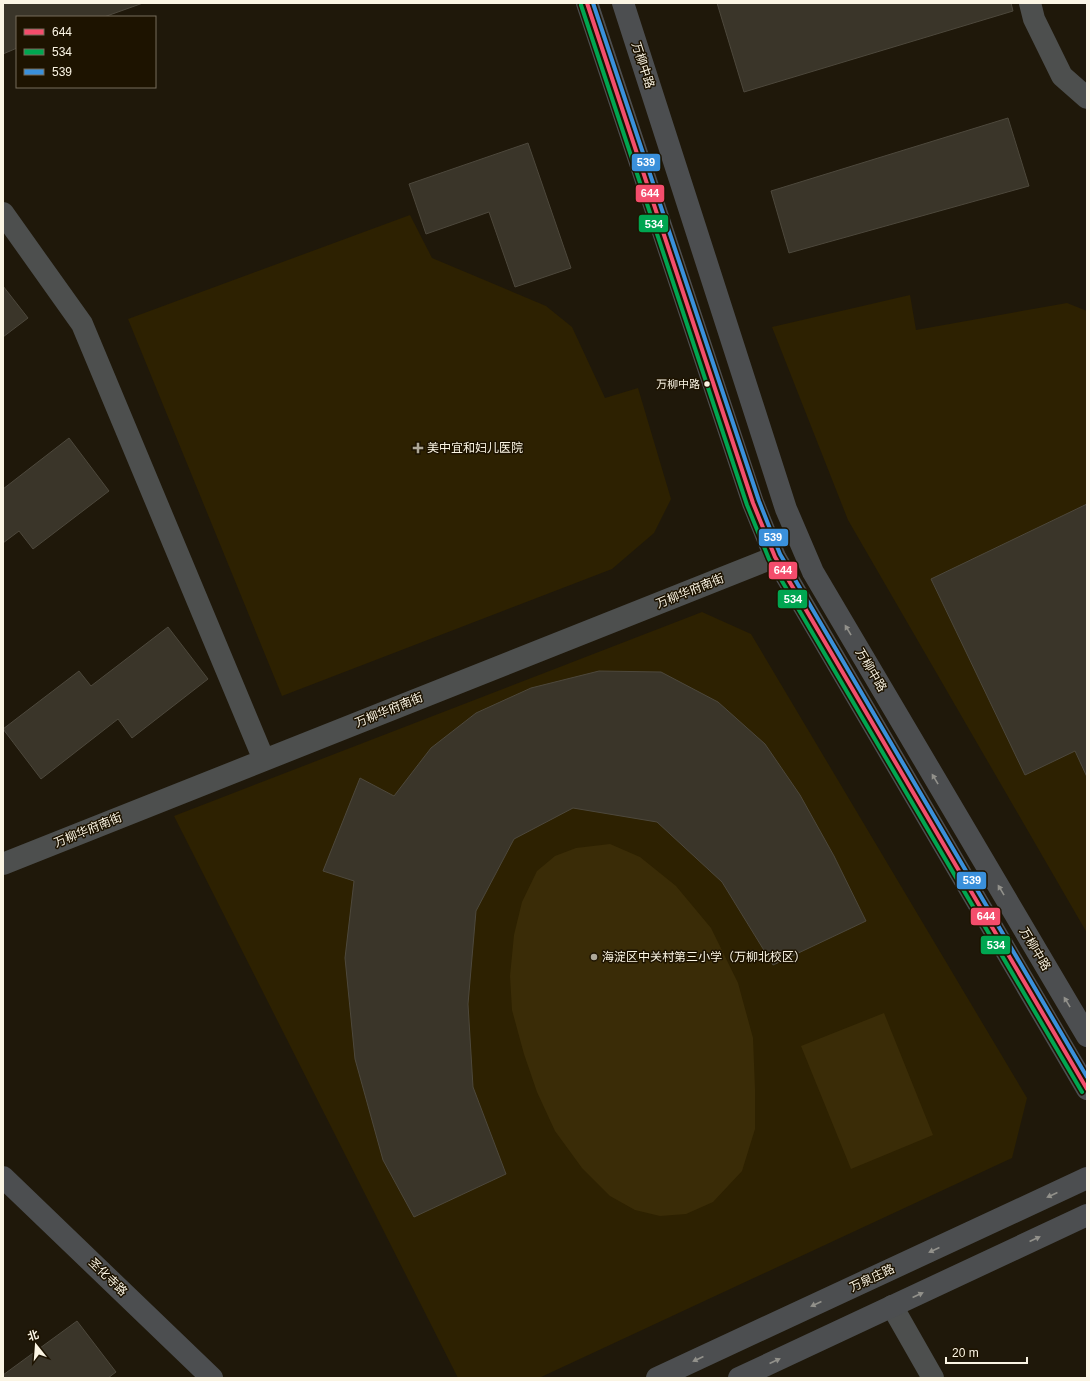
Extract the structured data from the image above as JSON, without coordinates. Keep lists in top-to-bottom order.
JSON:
{
  "streets": {
    "street": [
      "万柳中路",
      "万柳华府南街",
      "圣化寺路",
      "万泉庄路"
    ]
  },
  "places": {
    "other": ["万柳中路", "海淀区中关村第三小学（万柳北校区）"],
    "health": ["美中宜和妇儿医院"]
  },
  "lines": ["transit line 644", "transit line 539", "transit line 534"],
  "legend": ["644", "534", "539"],
  "scale_bar": "20 m",
  "north": "top"
}
